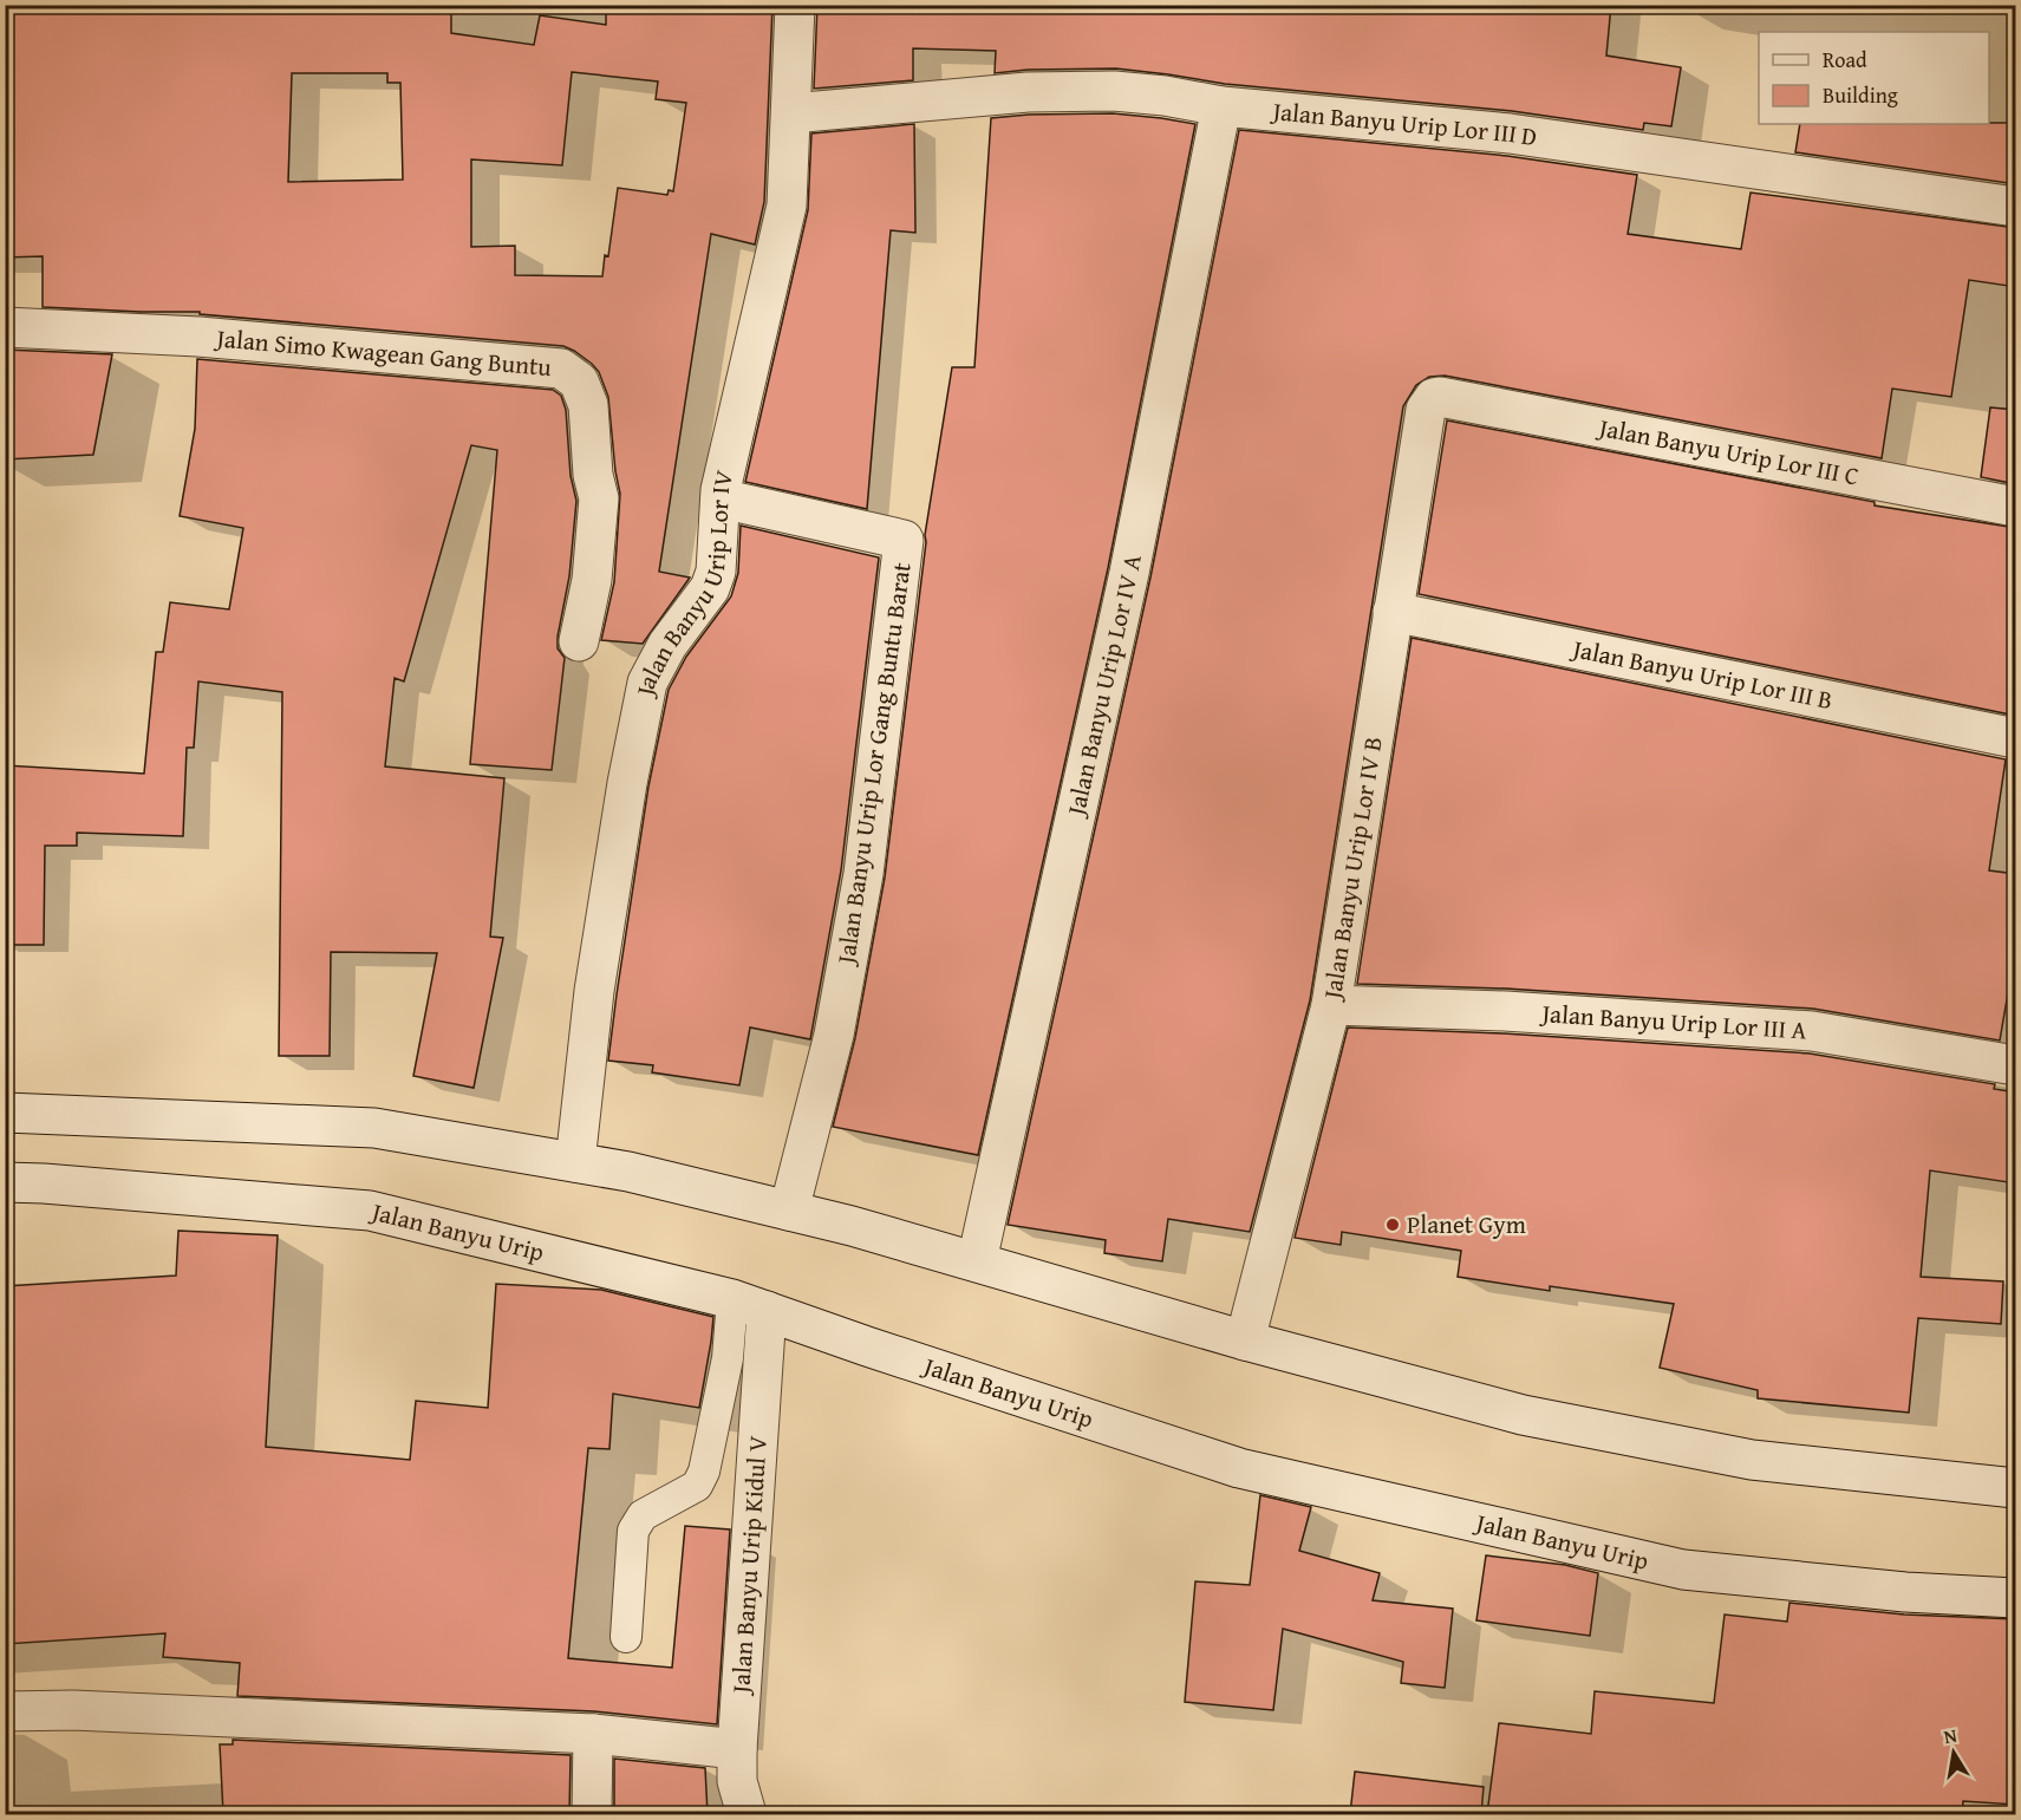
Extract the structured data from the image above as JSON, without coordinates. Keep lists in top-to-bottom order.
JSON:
{
  "streets": {
    "street": [
      "Jalan Banyu Urip Lor III D",
      "Jalan Simo Kwagean Gang Buntu",
      "Jalan Banyu Urip Lor III C",
      "Jalan Banyu Urip Lor IV",
      "Jalan Banyu Urip Lor III B",
      "Jalan Banyu Urip Lor IV A",
      "Jalan Banyu Urip Lor Gang Buntu Barat",
      "Jalan Banyu Urip Lor IV B",
      "Jalan Banyu Urip Lor III A",
      "Jalan Banyu Urip",
      "Jalan Banyu Urip Kidul V"
    ]
  },
  "crossings": [
    ["Jalan Banyu Urip Lor III D", "Jalan Banyu Urip Lor IV"],
    ["Jalan Banyu Urip Lor III D", "Jalan Banyu Urip Lor IV A"],
    ["Jalan Banyu Urip Lor III C", "Jalan Banyu Urip Lor IV B"],
    ["Jalan Banyu Urip Lor IV", "Jalan Banyu Urip Lor Gang Buntu Barat"],
    ["Jalan Banyu Urip Lor III B", "Jalan Banyu Urip Lor IV B"],
    ["Jalan Banyu Urip Lor IV B", "Jalan Banyu Urip Lor III A"],
    ["Jalan Banyu Urip", "Jalan Banyu Urip Kidul V"]
  ],
  "places": ["Planet Gym"],
  "legend": ["Road", "Building"],
  "north": "top"
}
